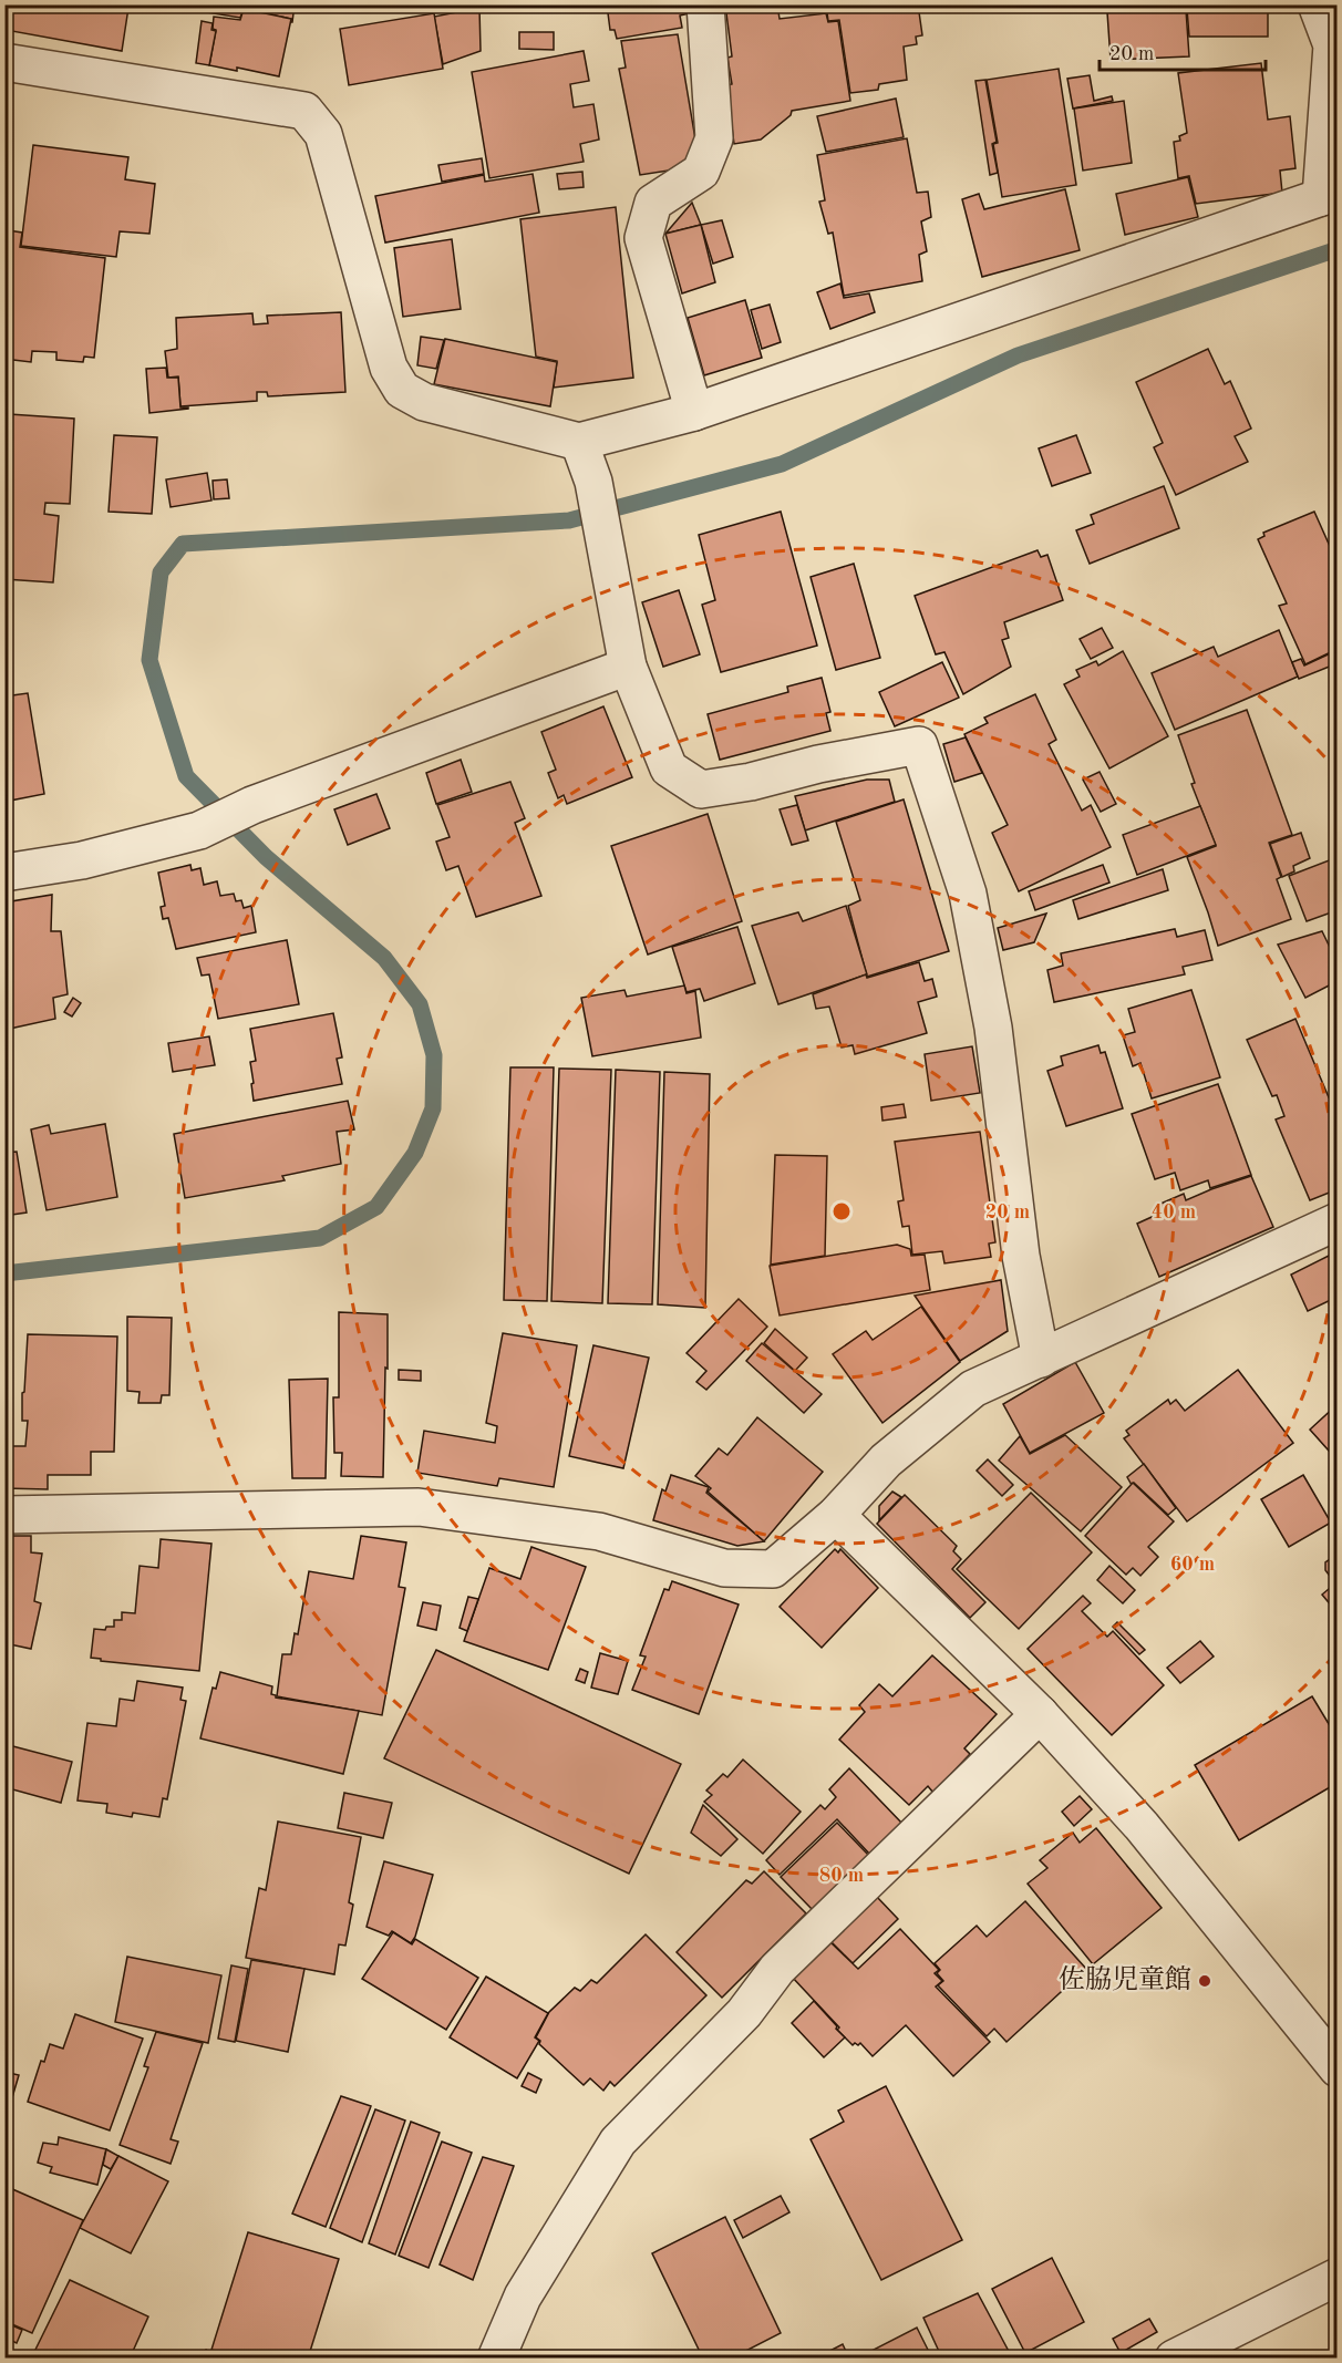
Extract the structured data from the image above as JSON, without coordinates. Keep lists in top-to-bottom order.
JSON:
{
  "places": ["佐脇児童館"],
  "scale_bar": "20 m",
  "rings": [
    "20 m",
    "40 m",
    "60 m",
    "80 m"
  ]
}
